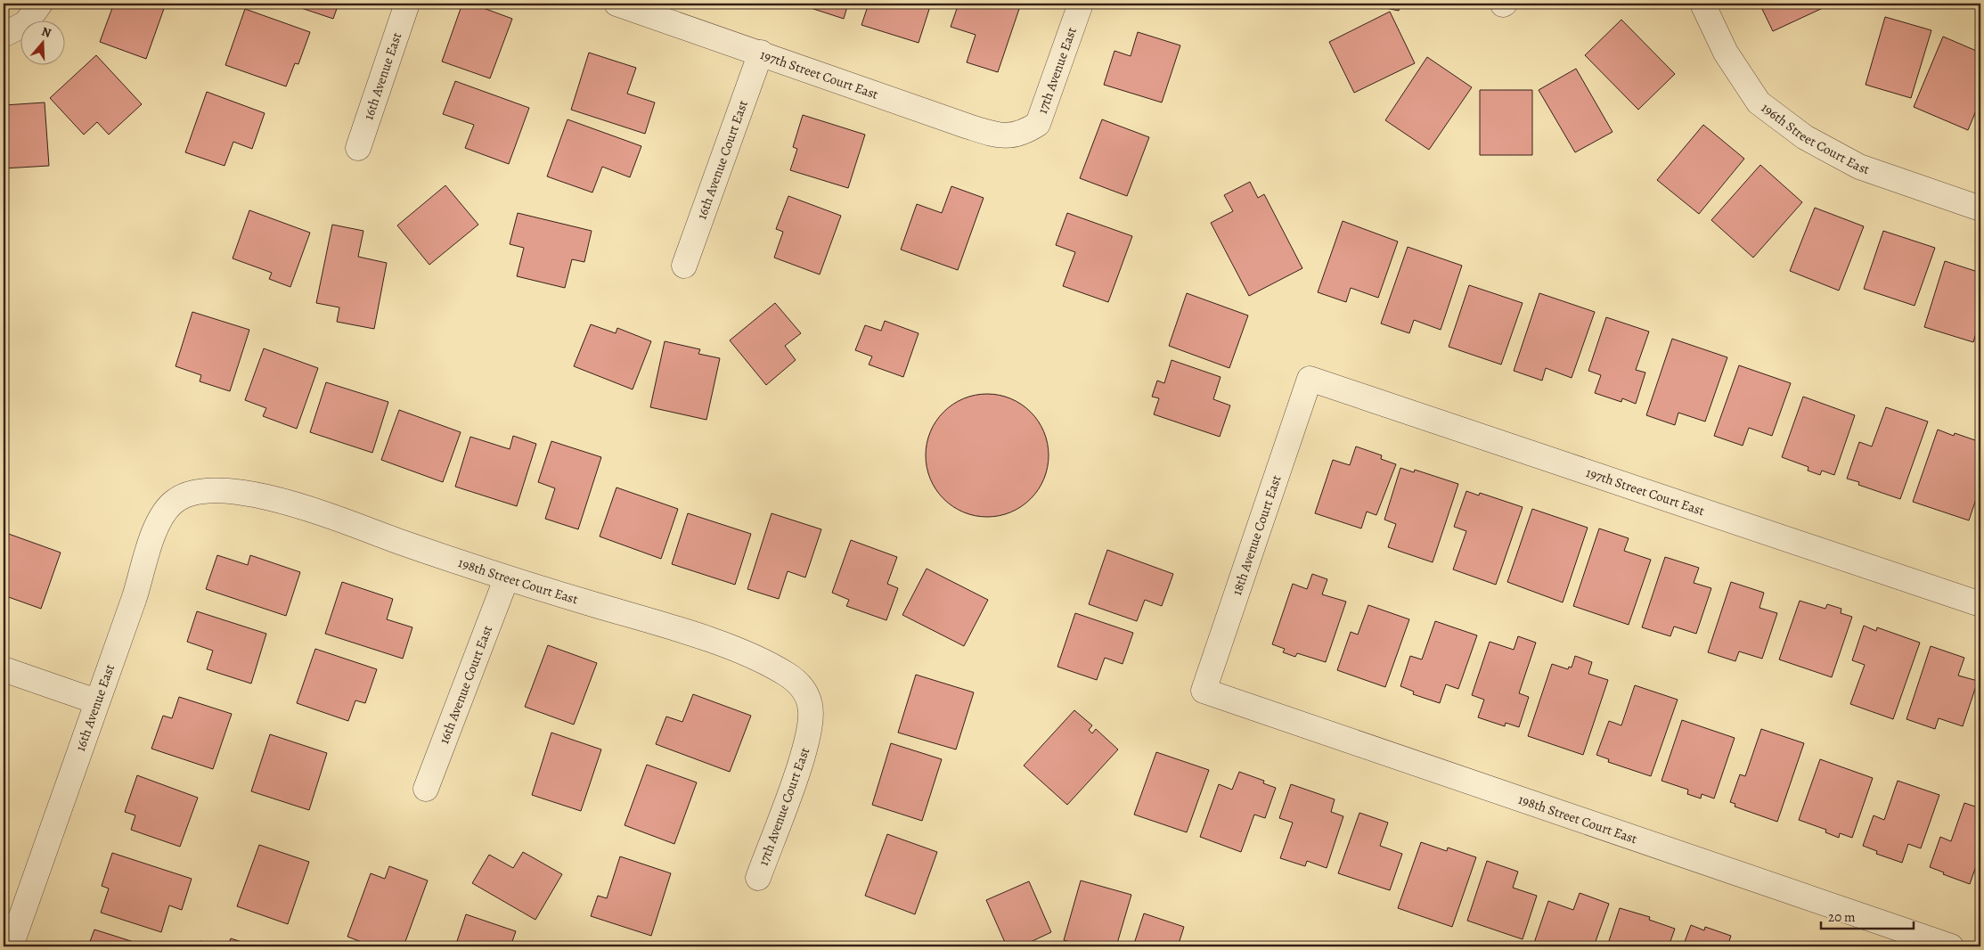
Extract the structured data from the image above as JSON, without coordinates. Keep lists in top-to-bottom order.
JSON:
{
  "streets": {
    "street": [
      "17th Avenue East",
      "197th Street Court East",
      "16th Avenue East",
      "196th Street Court East",
      "16th Avenue Court East",
      "18th Avenue Court East",
      "198th Street Court East",
      "17th Avenue Court East"
    ]
  },
  "crossings": [
    ["17th Avenue East", "197th Street Court East"],
    ["197th Street Court East", "16th Avenue Court East"],
    ["197th Street Court East", "18th Avenue Court East"],
    ["16th Avenue East", "198th Street Court East"],
    ["16th Avenue Court East", "198th Street Court East"],
    ["18th Avenue Court East", "198th Street Court East"],
    ["198th Street Court East", "17th Avenue Court East"]
  ],
  "scale_bar": "20 m",
  "north": "top"
}
